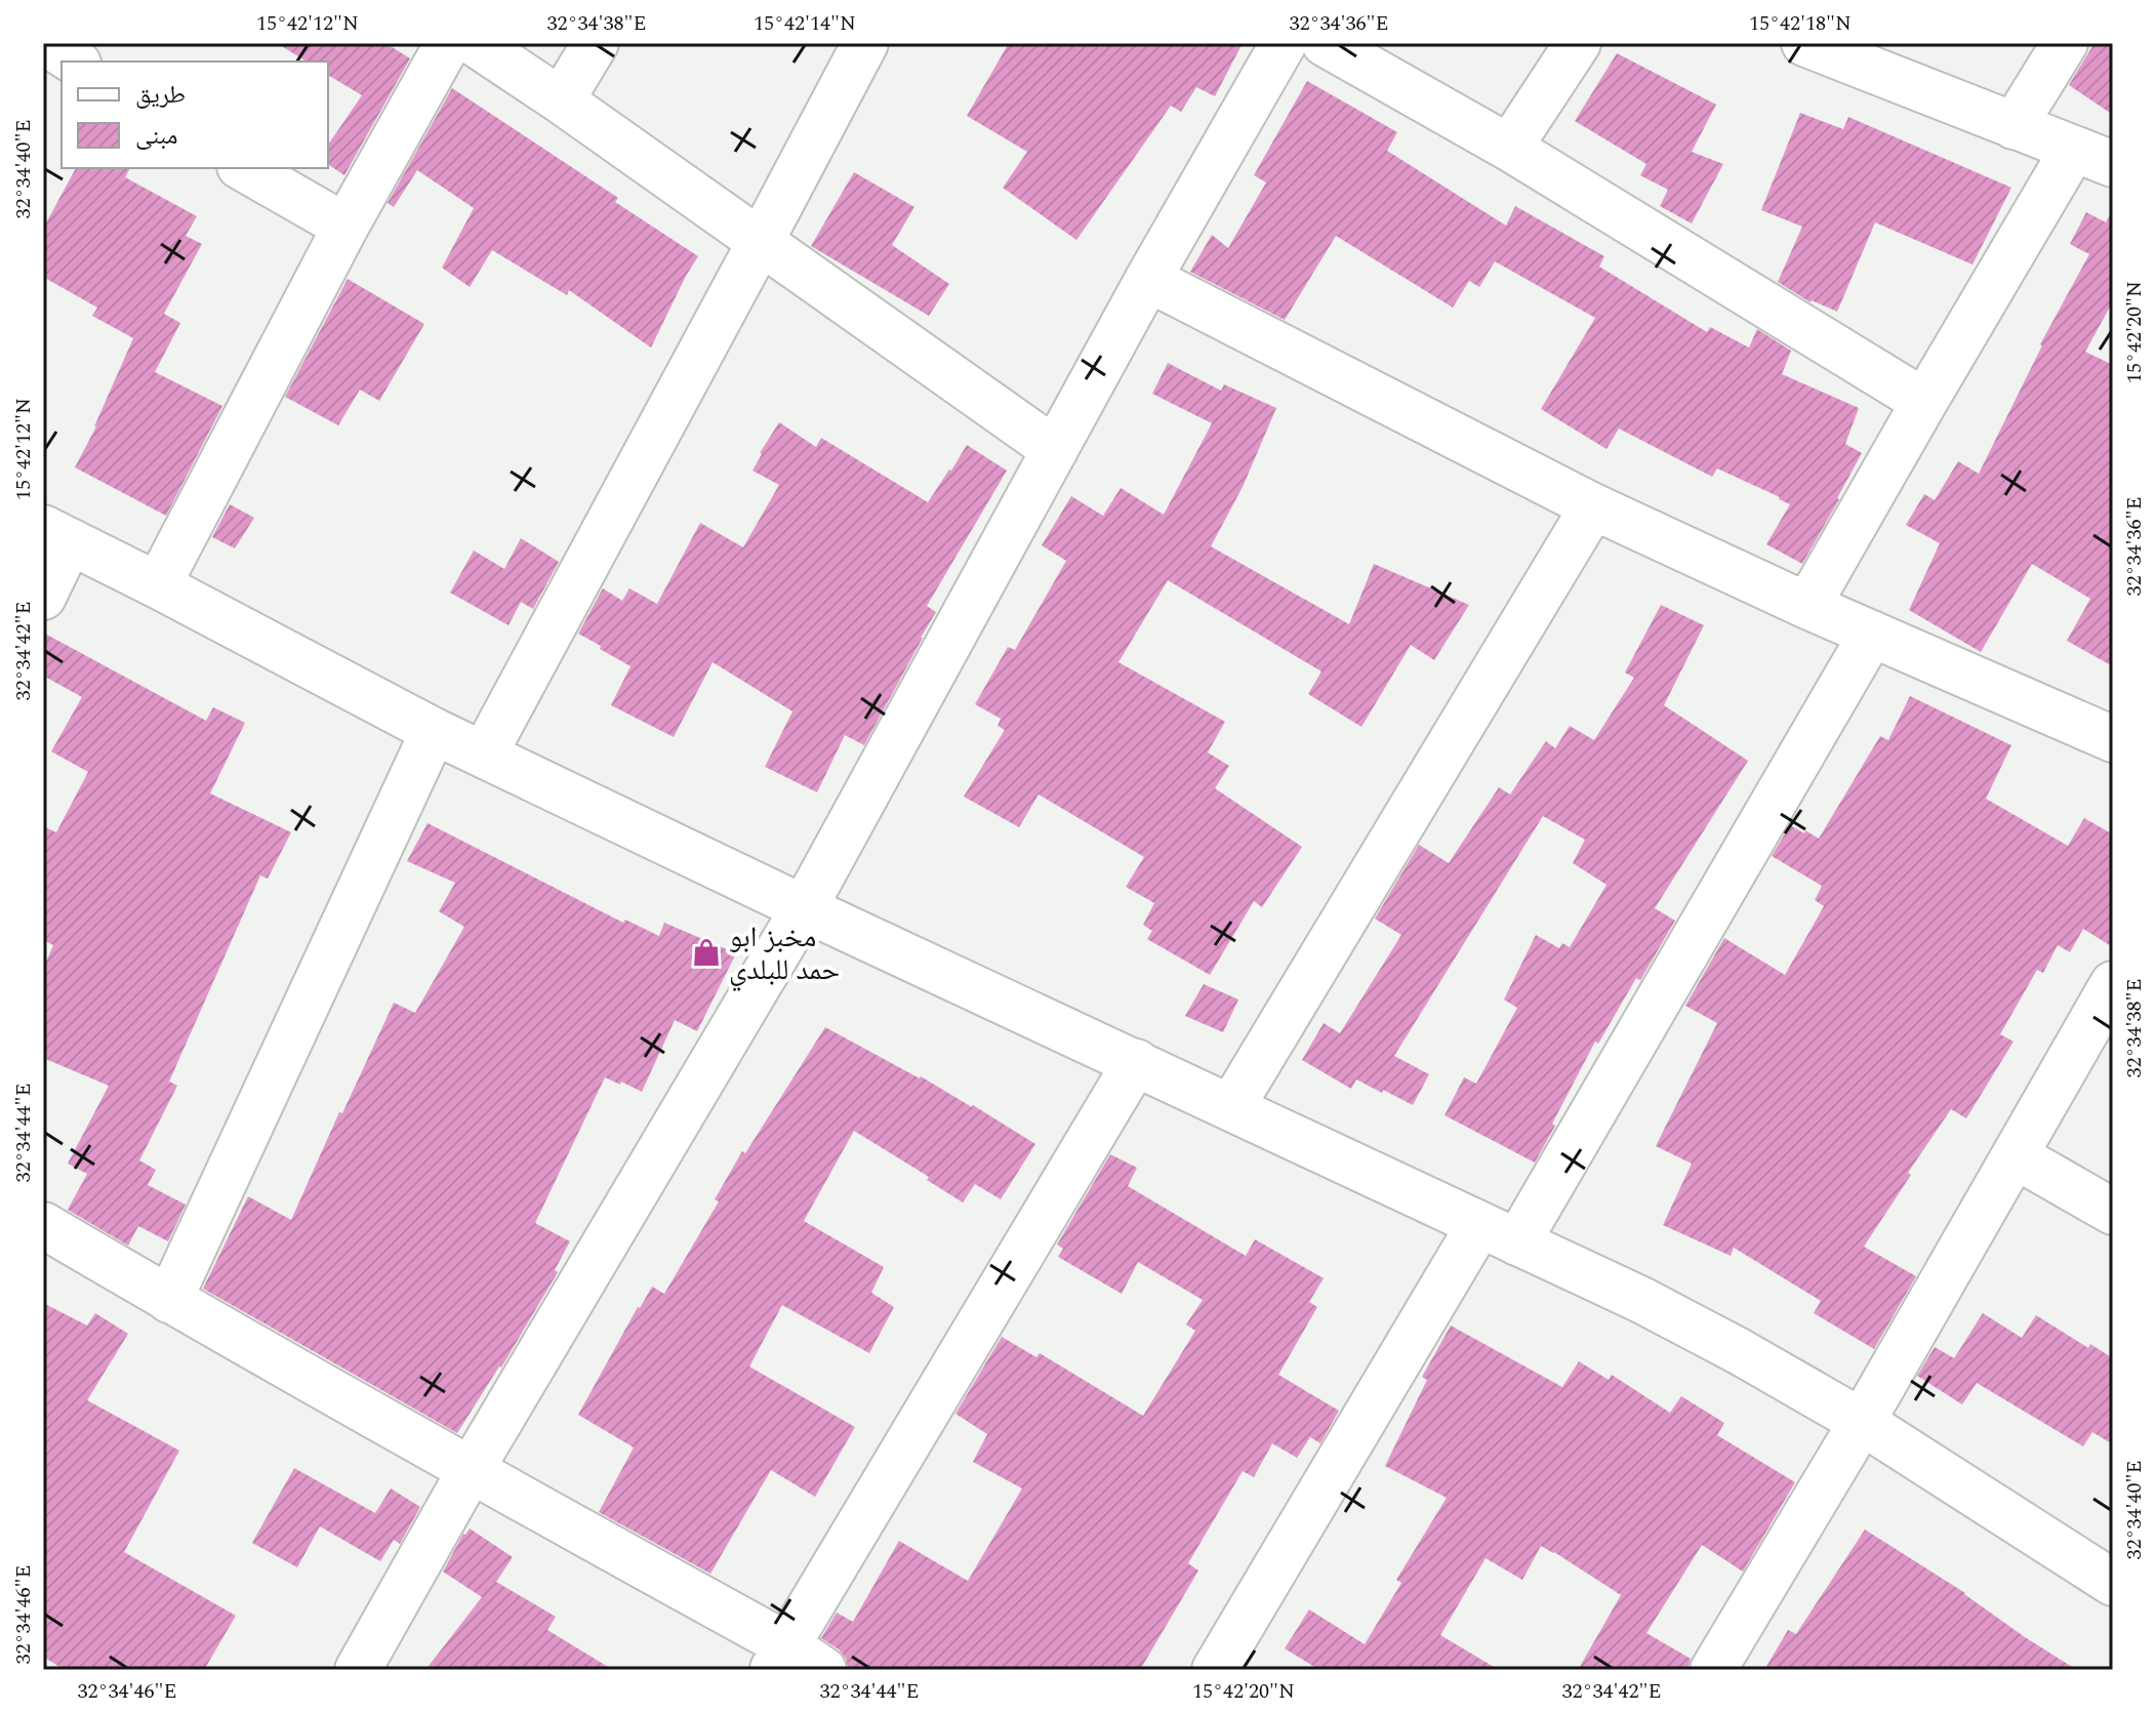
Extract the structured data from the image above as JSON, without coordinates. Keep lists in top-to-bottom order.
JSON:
{
  "places": {
    "shop": ["مخبز ابو حمد للبلدي"]
  },
  "legend": ["طريق", "مبنى"],
  "coordinates": [
    "15°42'12\"N",
    "32°34'38\"E",
    "15°42'14\"N",
    "32°34'36\"E",
    "15°42'18\"N",
    "32°34'40\"E",
    "15°42'20\"N",
    "32°34'42\"E",
    "32°34'44\"E",
    "32°34'46\"E"
  ]
}
